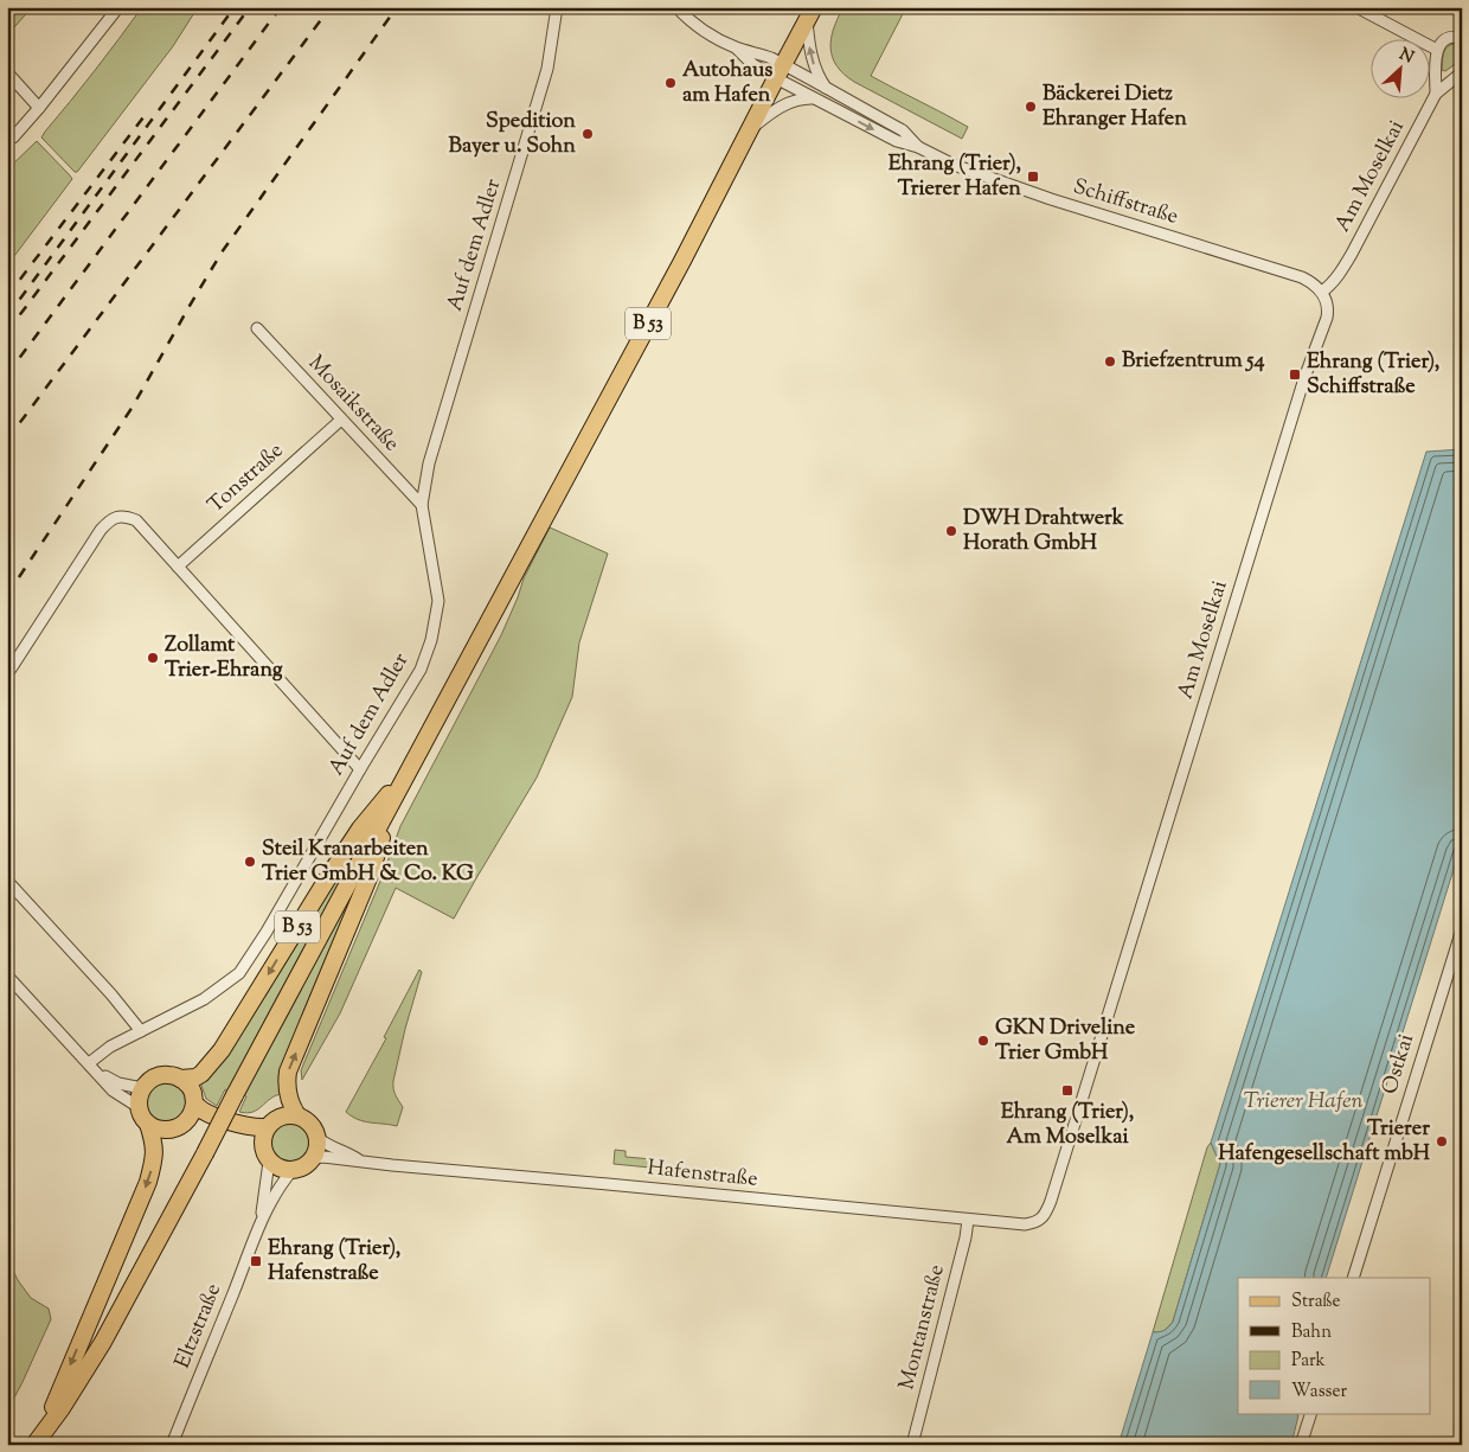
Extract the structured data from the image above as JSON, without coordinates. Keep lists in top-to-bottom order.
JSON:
{
  "streets": {
    "main road": ["B 53"],
    "street": [
      "Am Moselkai",
      "Schiffstraße",
      "Auf dem Adler",
      "Mosaikstraße",
      "Tonstraße",
      "Ostkai",
      "Hafenstraße",
      "Eltzstraße",
      "Montanstraße"
    ]
  },
  "crossings": [
    ["Am Moselkai", "Schiffstraße"],
    ["Am Moselkai", "Hafenstraße"],
    ["Schiffstraße", "B 53"],
    ["Auf dem Adler", "Mosaikstraße"],
    ["B 53", "Hafenstraße"],
    ["B 53", "Eltzstraße"],
    ["Mosaikstraße", "Tonstraße"],
    ["Hafenstraße", "Eltzstraße"],
    ["Hafenstraße", "Montanstraße"]
  ],
  "water": ["Trierer Hafen"],
  "places": {
    "other": [
      "Autohaus am Hafen",
      "Bäckerei Dietz Ehranger Hafen",
      "Spedition Bayer u. Sohn",
      "Briefzentrum 54",
      "DWH Drahtwerk Horath GmbH",
      "Zollamt Trier-Ehrang",
      "Steil Kranarbeiten Trier GmbH & Co. KG",
      "GKN Driveline Trier GmbH",
      "Trierer Hafengesellschaft mbH"
    ],
    "transit": [
      "Ehrang (Trier), Trierer Hafen",
      "Ehrang (Trier), Schiffstraße",
      "Ehrang (Trier), Am Moselkai",
      "Ehrang (Trier), Hafenstraße"
    ]
  },
  "legend": [
    "Straße",
    "Bahn",
    "Park",
    "Wasser"
  ],
  "north": "top right"
}
